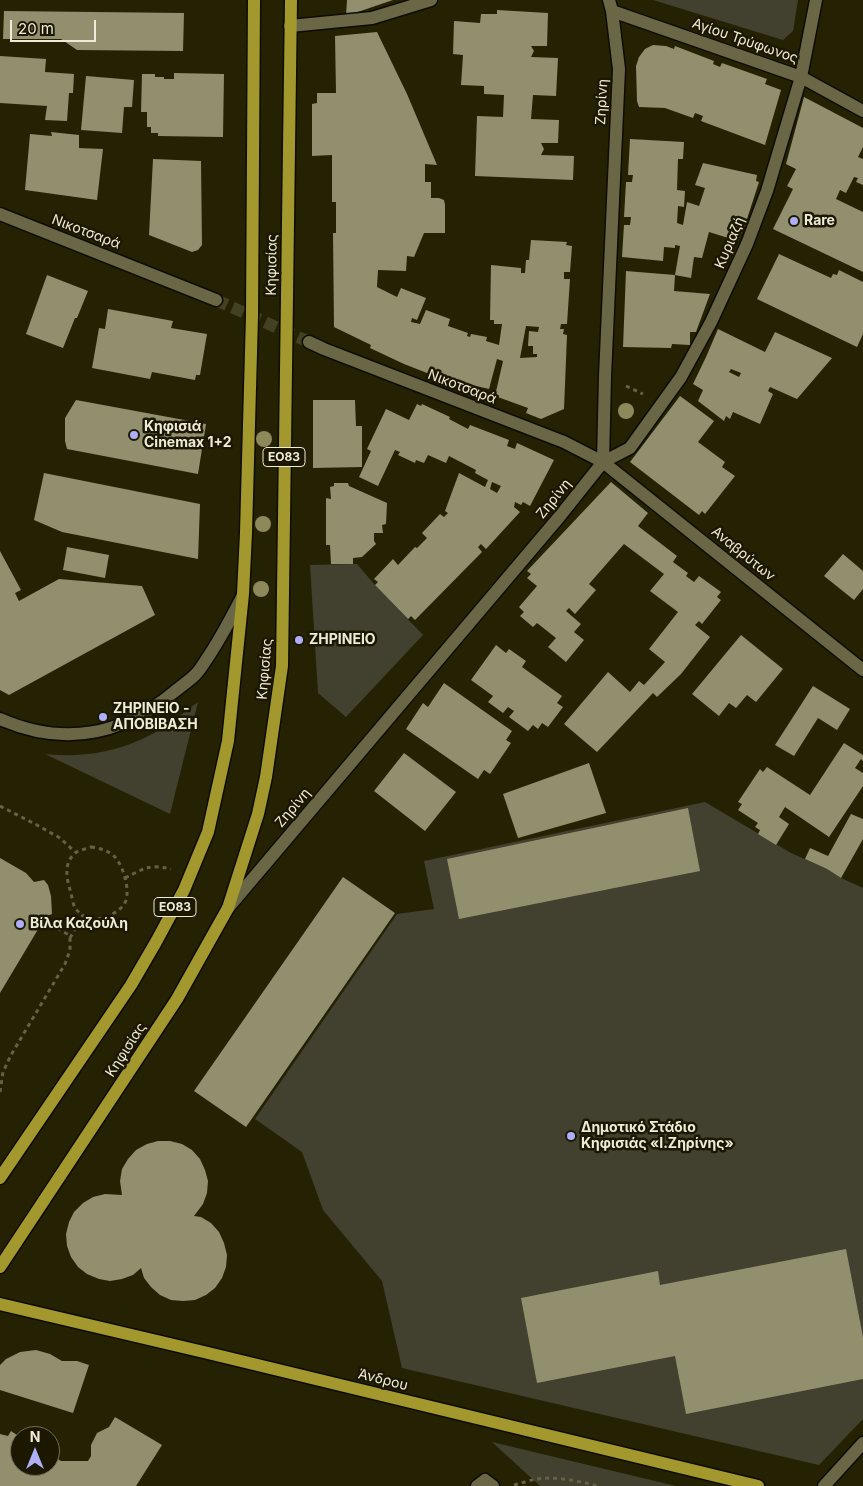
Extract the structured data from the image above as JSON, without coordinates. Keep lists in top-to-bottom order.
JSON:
{
  "streets": {
    "main road": ["Κηφισίας", "ΕΟ83", "Άνδρου"],
    "street": [
      "Αγίου Τρύφωνος",
      "Ζηρίνη",
      "Νικοτσαρά",
      "Κυριαζή",
      "Αναβρύτων"
    ]
  },
  "crossings": [
    ["Αγίου Τρύφωνος", "Ζηρίνη"],
    ["Αγίου Τρύφωνος", "Κυριαζή"],
    ["Ζηρίνη", "Νικοτσαρά"],
    ["Ζηρίνη", "Κυριαζή"],
    ["Ζηρίνη", "Κηφισίας"],
    ["Ζηρίνη", "Αναβρύτων"],
    ["Νικοτσαρά", "Κυριαζή"],
    ["Νικοτσαρά", "Αναβρύτων"],
    ["Κυριαζή", "Αναβρύτων"]
  ],
  "places": [
    "Rare",
    "Κηφισιά Cinemax 1+2",
    "ΖΗΡΙΝΕΙΟ",
    "ΖΗΡΙΝΕΙΟ - ΑΠΟΒΙΒΑΣΗ",
    "Βίλα Καζούλη",
    "Δημοτικό Στάδιο Κηφισιάς «Ι.Ζηρίνης»"
  ],
  "scale_bar": "20 m",
  "north": "top"
}
